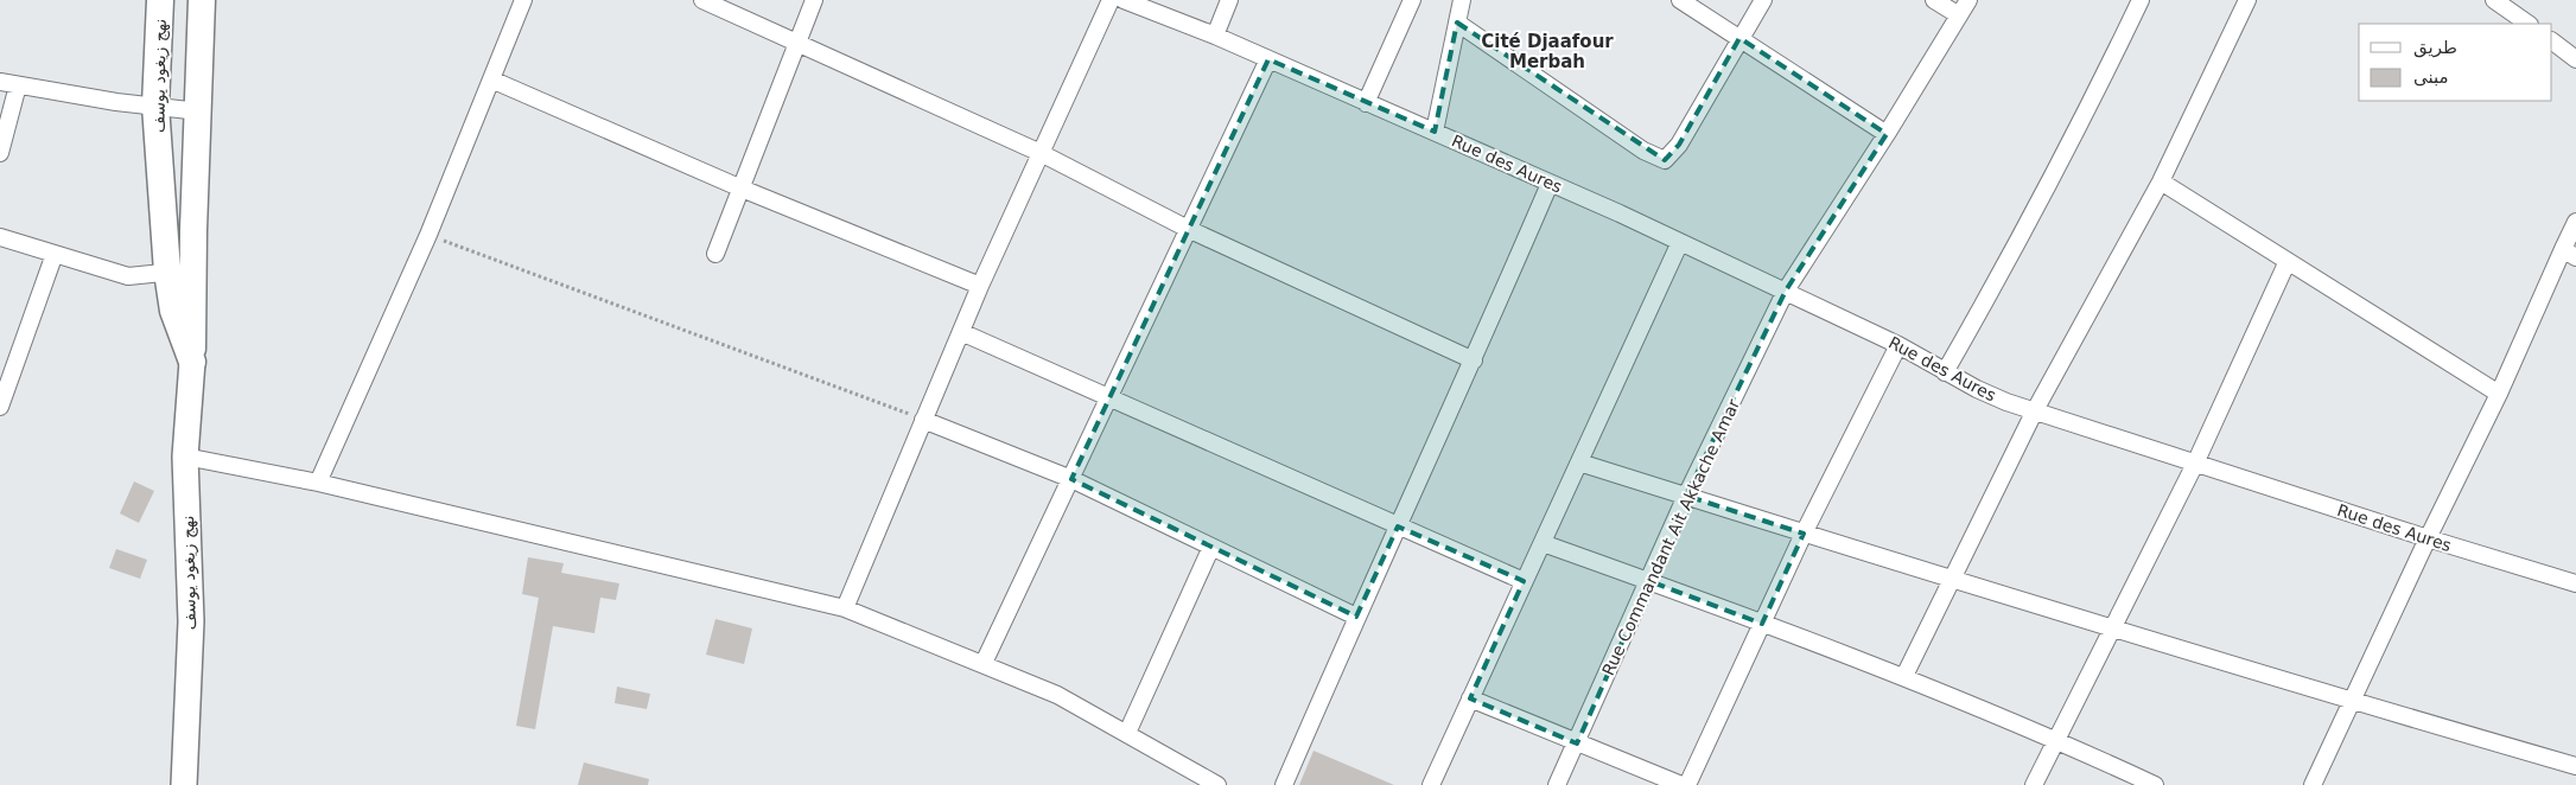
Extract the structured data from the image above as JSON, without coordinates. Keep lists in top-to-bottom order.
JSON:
{
  "streets": {
    "highway": ["نهج زيغود يوسف"],
    "street": ["Rue des Aures", "Rue Commandant Ait Akkache Amar"]
  },
  "crossings": [
    ["Rue des Aures", "Rue Commandant Ait Akkache Amar"]
  ],
  "districts": ["Cité Djaafour Merbah"],
  "legend": ["طريق", "مبنى"]
}
